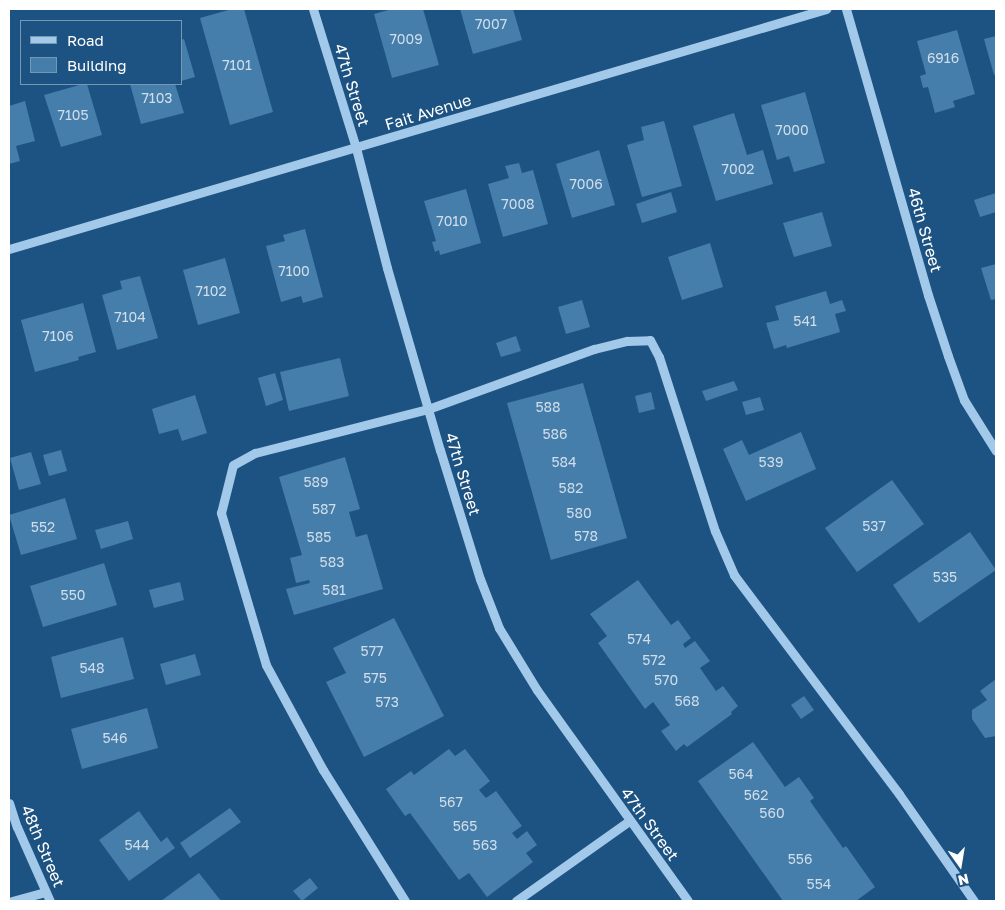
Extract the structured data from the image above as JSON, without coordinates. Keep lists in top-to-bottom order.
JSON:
{
  "streets": {
    "street": [
      "47th Street",
      "Fait Avenue",
      "46th Street",
      "48th Street"
    ]
  },
  "crossings": [
    ["47th Street", "Fait Avenue"]
  ],
  "house_numbers": [
    "7007",
    "7009",
    "6916",
    "7101",
    "7103",
    "7105",
    "7000",
    "7002",
    "7006",
    "7008",
    "7010",
    "7100",
    "7102",
    "7104",
    "541",
    "7106",
    "588",
    "586",
    "584",
    "539",
    "589",
    "582",
    "587",
    "580",
    "537",
    "552",
    "578",
    "585",
    "583",
    "535",
    "581",
    "550",
    "574",
    "577",
    "572",
    "548",
    "575",
    "570",
    "568",
    "573",
    "546",
    "564",
    "562",
    "567",
    "560",
    "565",
    "544",
    "563",
    "556",
    "554"
  ],
  "legend": ["Road", "Building"],
  "north": "bottom"
}
